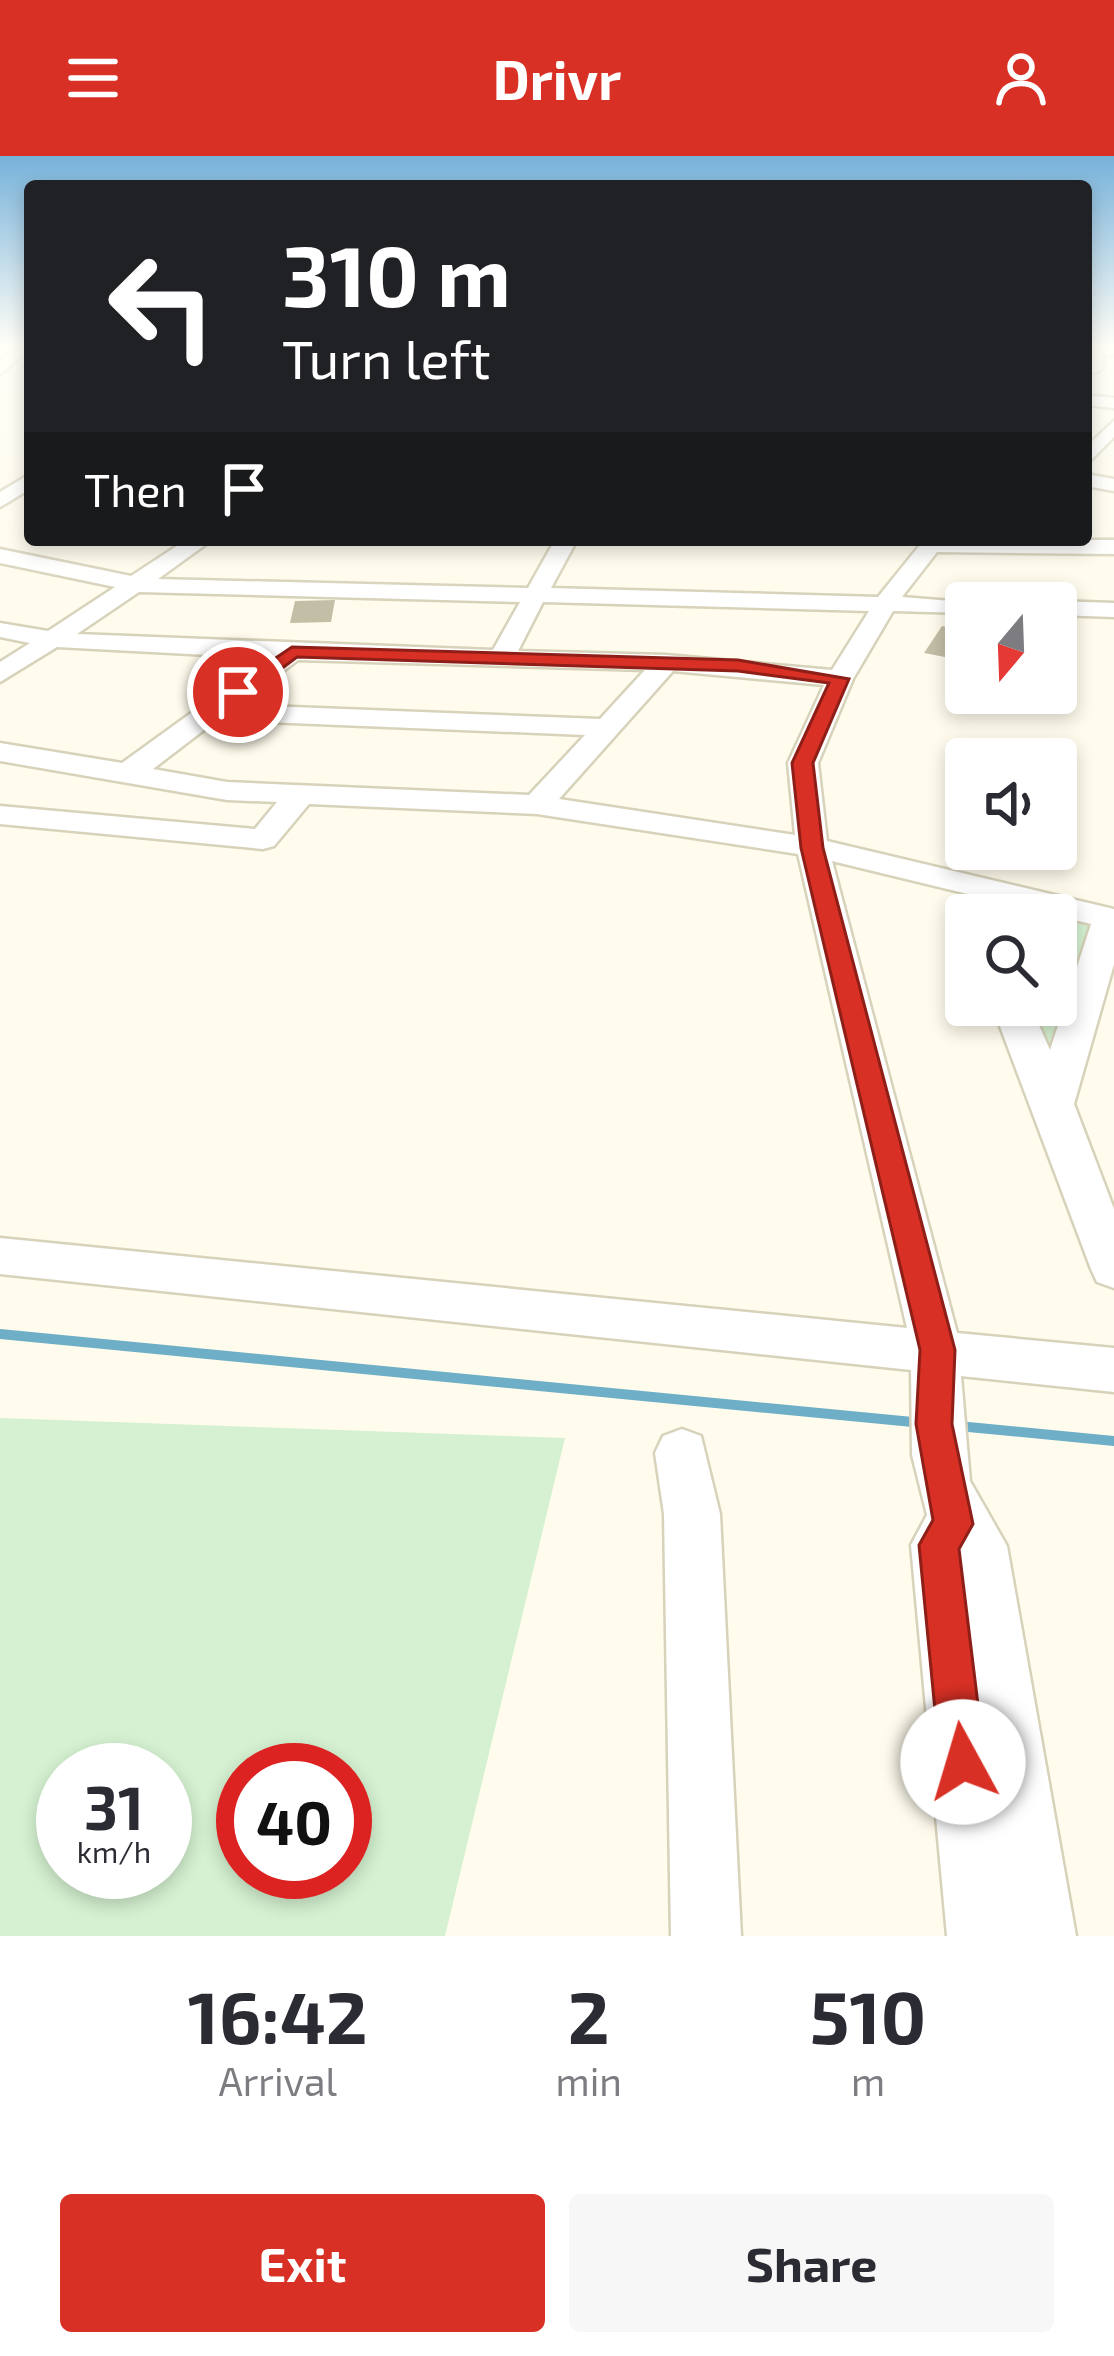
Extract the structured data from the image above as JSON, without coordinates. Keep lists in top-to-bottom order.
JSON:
{
  "north": "bottom",
  "page": {
    "header": "Drivr",
    "turn": ["310 m", "Turn left"],
    "then": "Then",
    "speed": "31 km/h",
    "limit": "40",
    "eta": [
      "16:42",
      "Arrival",
      "2",
      "min",
      "510",
      "m"
    ],
    "buttons": ["Exit", "Share"]
  }
}
